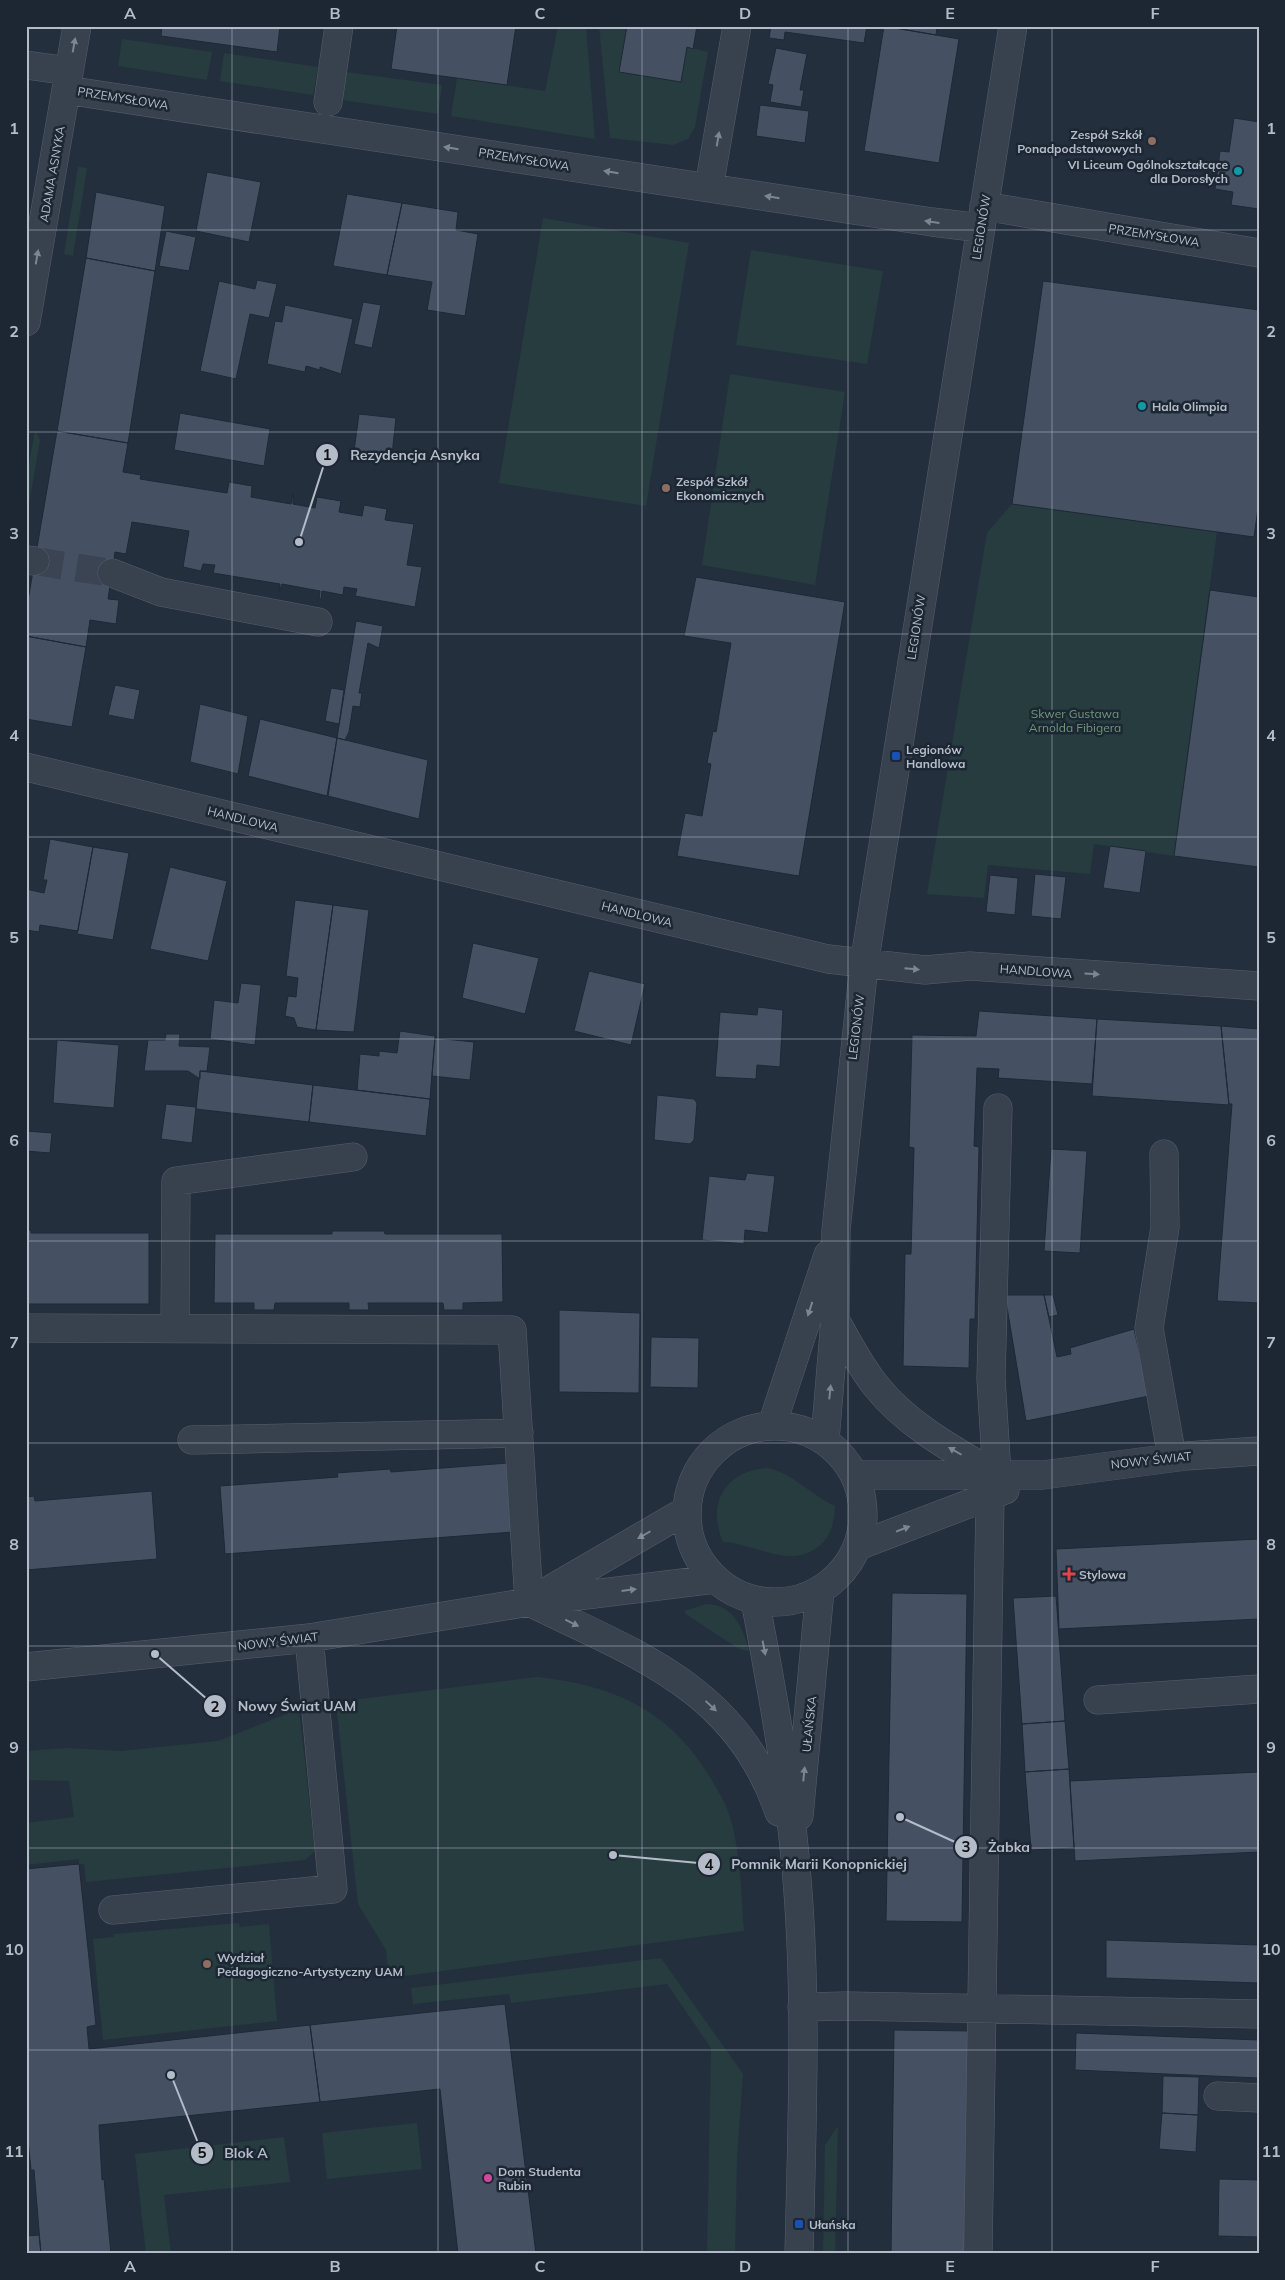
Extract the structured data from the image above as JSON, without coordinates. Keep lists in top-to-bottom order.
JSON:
{
  "streets": {
    "street": [
      "PRZEMYSŁOWA",
      "ADAMA ASNYKA",
      "LEGIONÓW",
      "HANDLOWA",
      "NOWY ŚWIAT",
      "UŁAŃSKA"
    ]
  },
  "crossings": [
    ["PRZEMYSŁOWA", "ADAMA ASNYKA"],
    ["PRZEMYSŁOWA", "LEGIONÓW"],
    ["LEGIONÓW", "HANDLOWA"],
    ["LEGIONÓW", "NOWY ŚWIAT"],
    ["LEGIONÓW", "UŁAŃSKA"],
    ["NOWY ŚWIAT", "UŁAŃSKA"]
  ],
  "one_way": ["PRZEMYSŁOWA", "ADAMA ASNYKA"],
  "parks": ["Skwer Gustawa Arnolda Fibigera"],
  "places": {
    "other": [
      "Zespół Szkół Ponadpodstawowych",
      "VI Liceum Ogólnokształcące dla Dorosłych",
      "Hala Olimpia",
      "Zespół Szkół Ekonomicznych",
      "Rezydencja Asnyka",
      "Nowy Świat UAM",
      "Żabka",
      "Pomnik Marii Konopnickiej",
      "Wydział Pedagogiczno-Artystyczny UAM",
      "Blok A",
      "Dom Studenta Rubin"
    ],
    "transit": ["Legionów Handlowa", "Ułańska"],
    "health": ["Stylowa"]
  },
  "grid": {
    "columns": [
      "A",
      "B",
      "C",
      "D",
      "E",
      "F"
    ],
    "rows": [
      "1",
      "2",
      "3",
      "4",
      "5",
      "6",
      "7",
      "8",
      "9",
      "10",
      "11"
    ]
  }
}
